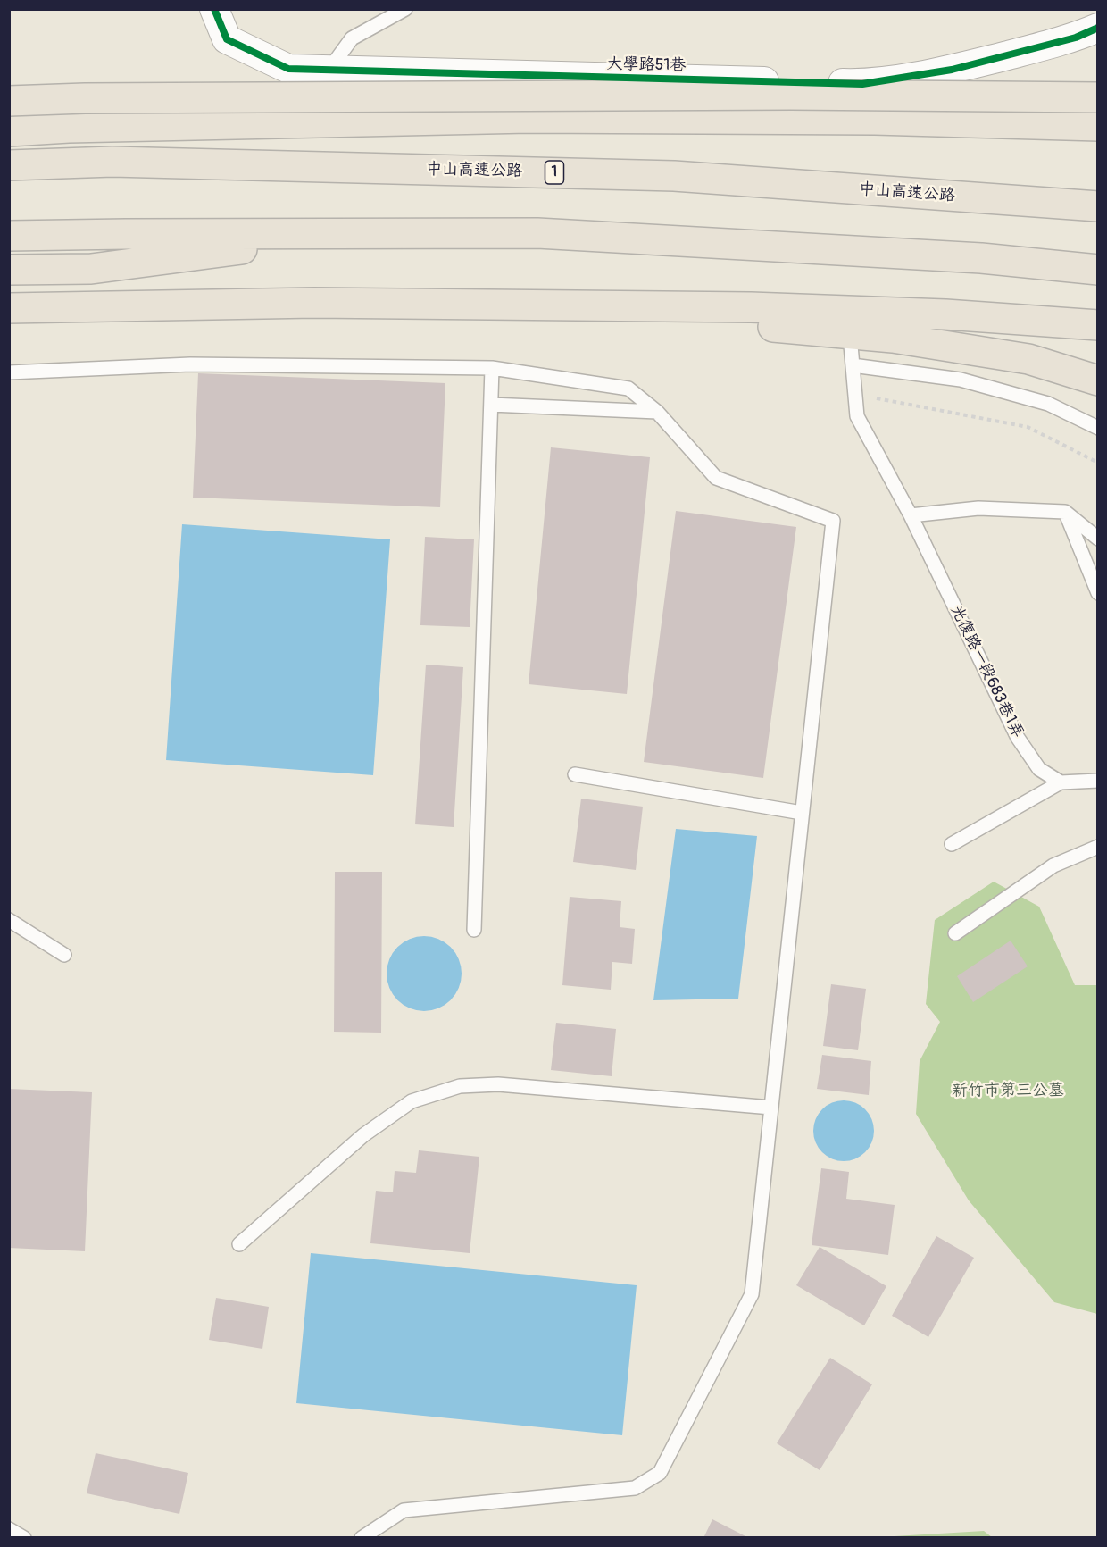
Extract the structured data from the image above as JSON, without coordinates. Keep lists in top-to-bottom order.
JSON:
{
  "streets": {
    "highway": ["中山高速公路", "1"],
    "street": ["大學路51巷"],
    "lane": ["光復路一段683巷1弄"]
  },
  "parks": ["新竹市第三公墓"]
}
